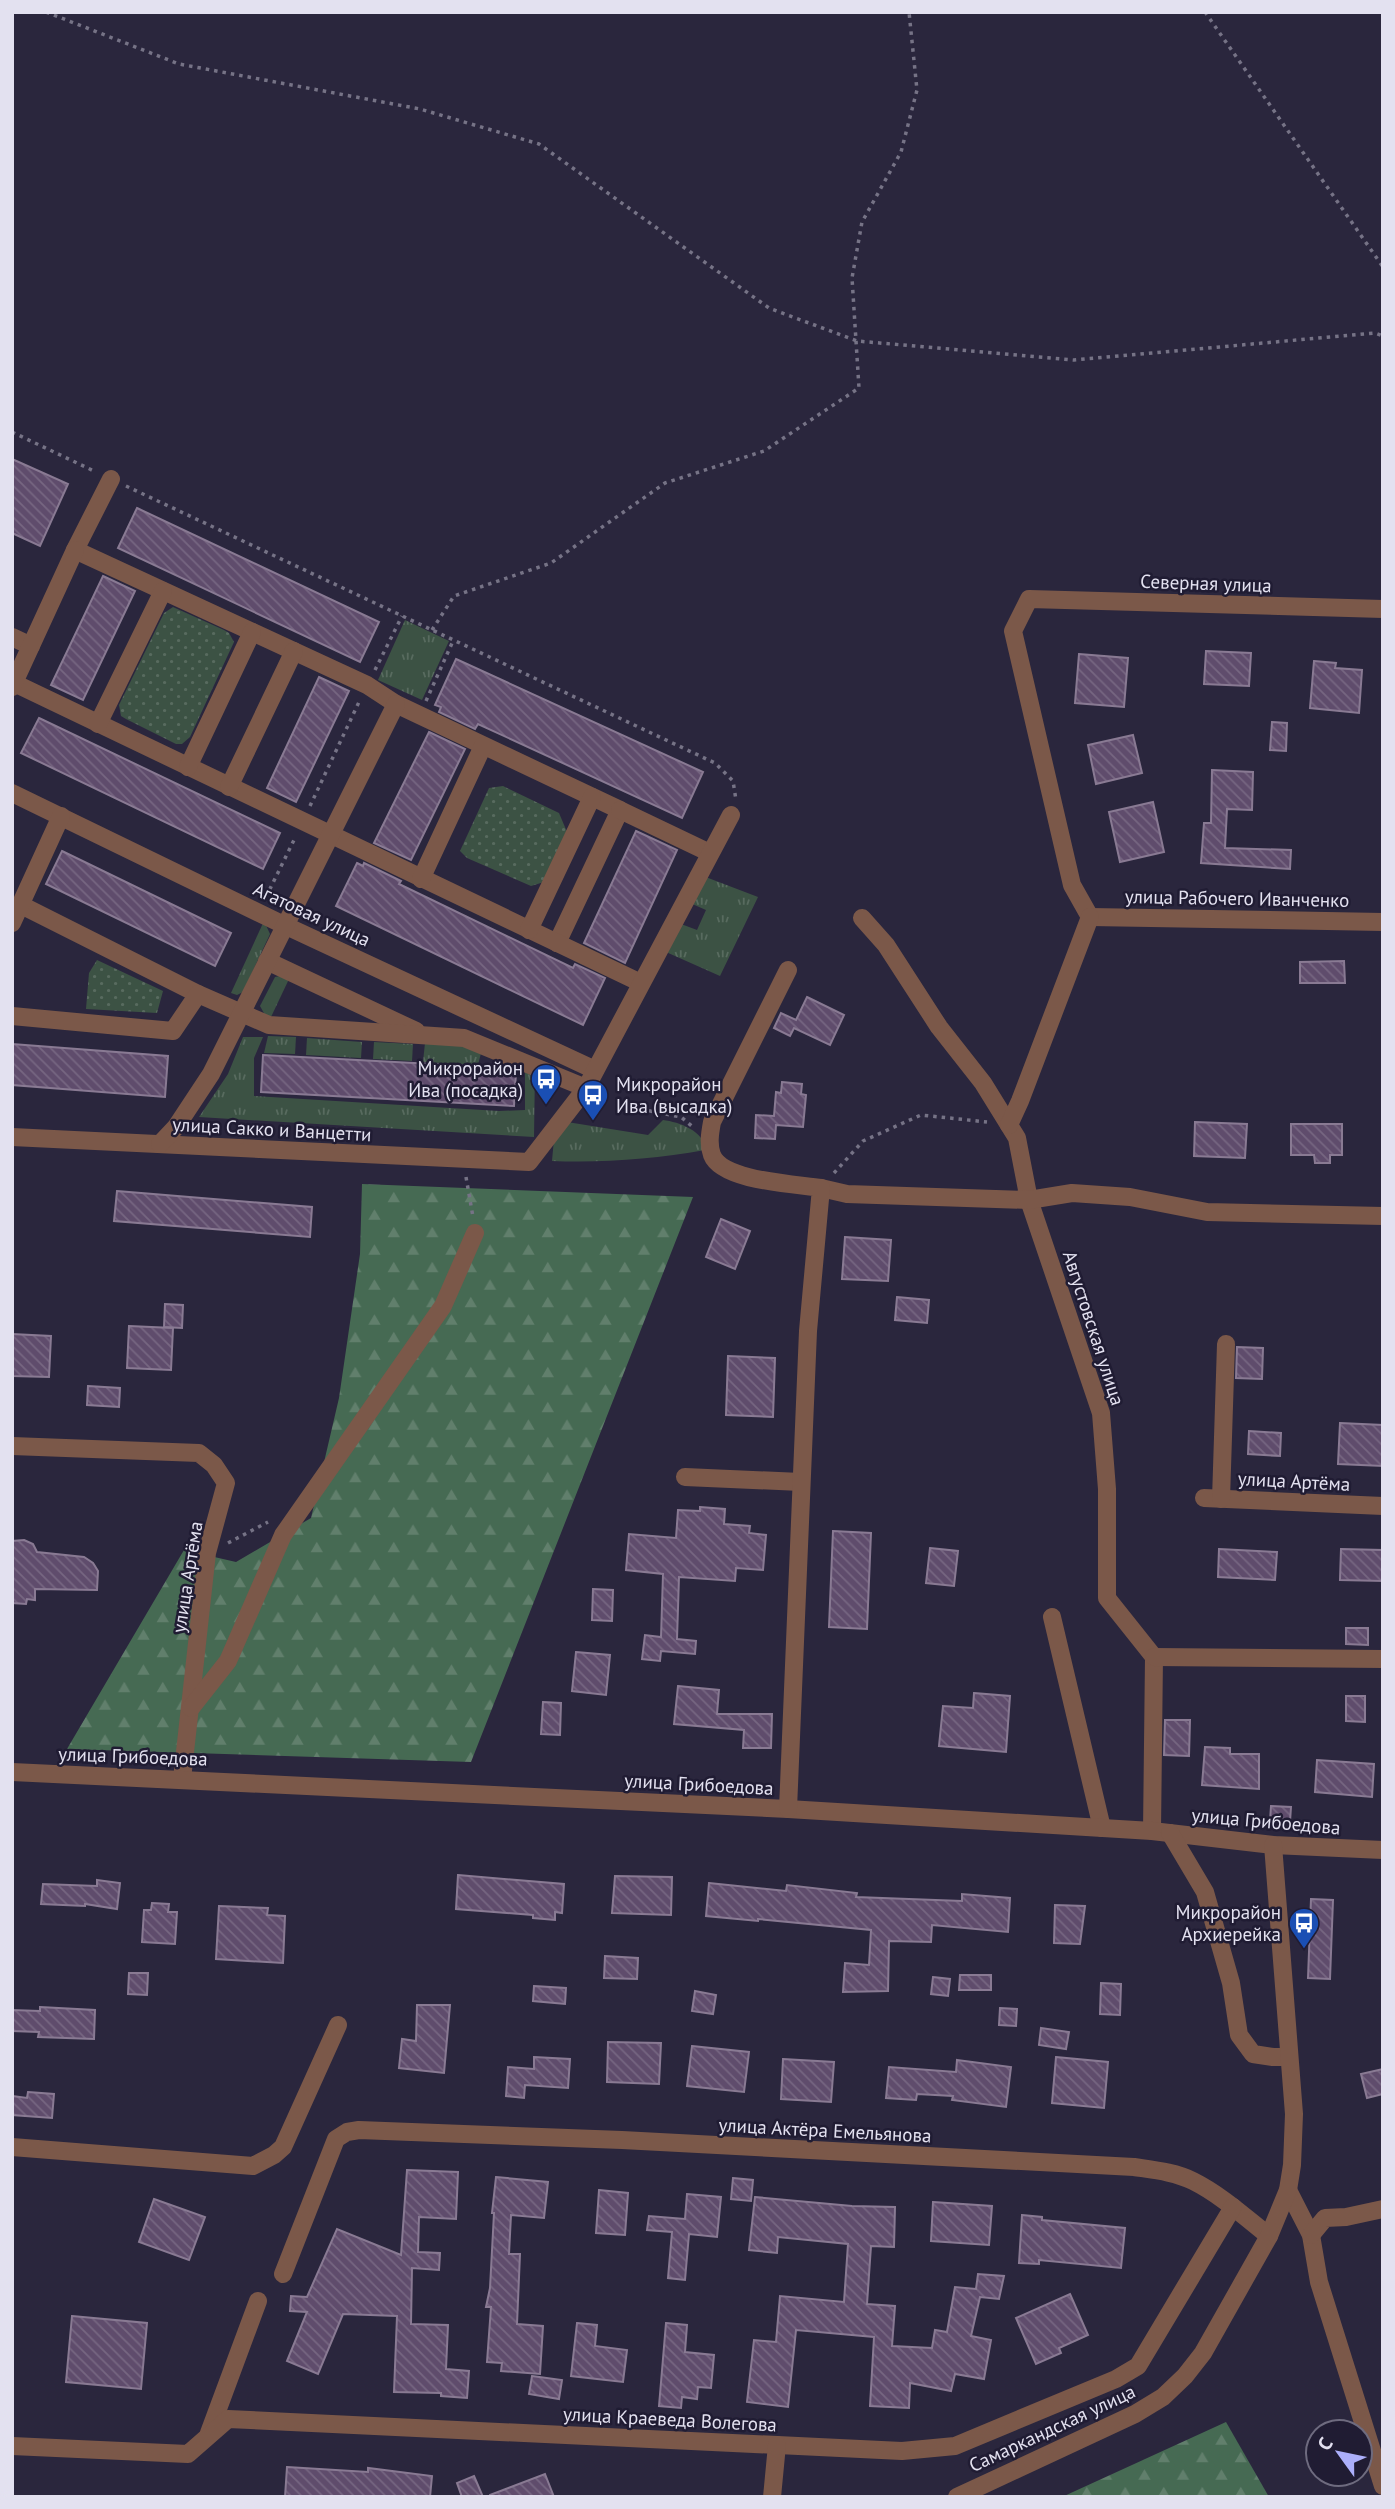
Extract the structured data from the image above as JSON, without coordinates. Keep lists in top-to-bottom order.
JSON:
{
  "streets": {
    "street": [
      "Северная улица",
      "улица Рабочего Иванченко",
      "Агатовая улица",
      "улица Сакко и Ванцетти",
      "Августовская улица",
      "улица Артёма",
      "улица Грибоедова",
      "улица Актёра Емельянова",
      "улица Краеведа Волегова",
      "Самаркандская улица"
    ]
  },
  "crossings": [
    ["Северная улица", "улица Рабочего Иванченко"],
    ["улица Артёма", "улица Грибоедова"],
    ["улица Грибоедова", "Самаркандская улица"],
    ["улица Актёра Емельянова", "улица Краеведа Волегова"],
    ["улица Актёра Емельянова", "Самаркандская улица"]
  ],
  "places": {
    "bus stop": ["Микрорайон Ива (посадка)", "Микрорайон Ива (высадка)", "Микрорайон Архиерейка"]
  },
  "north": "top left"
}
